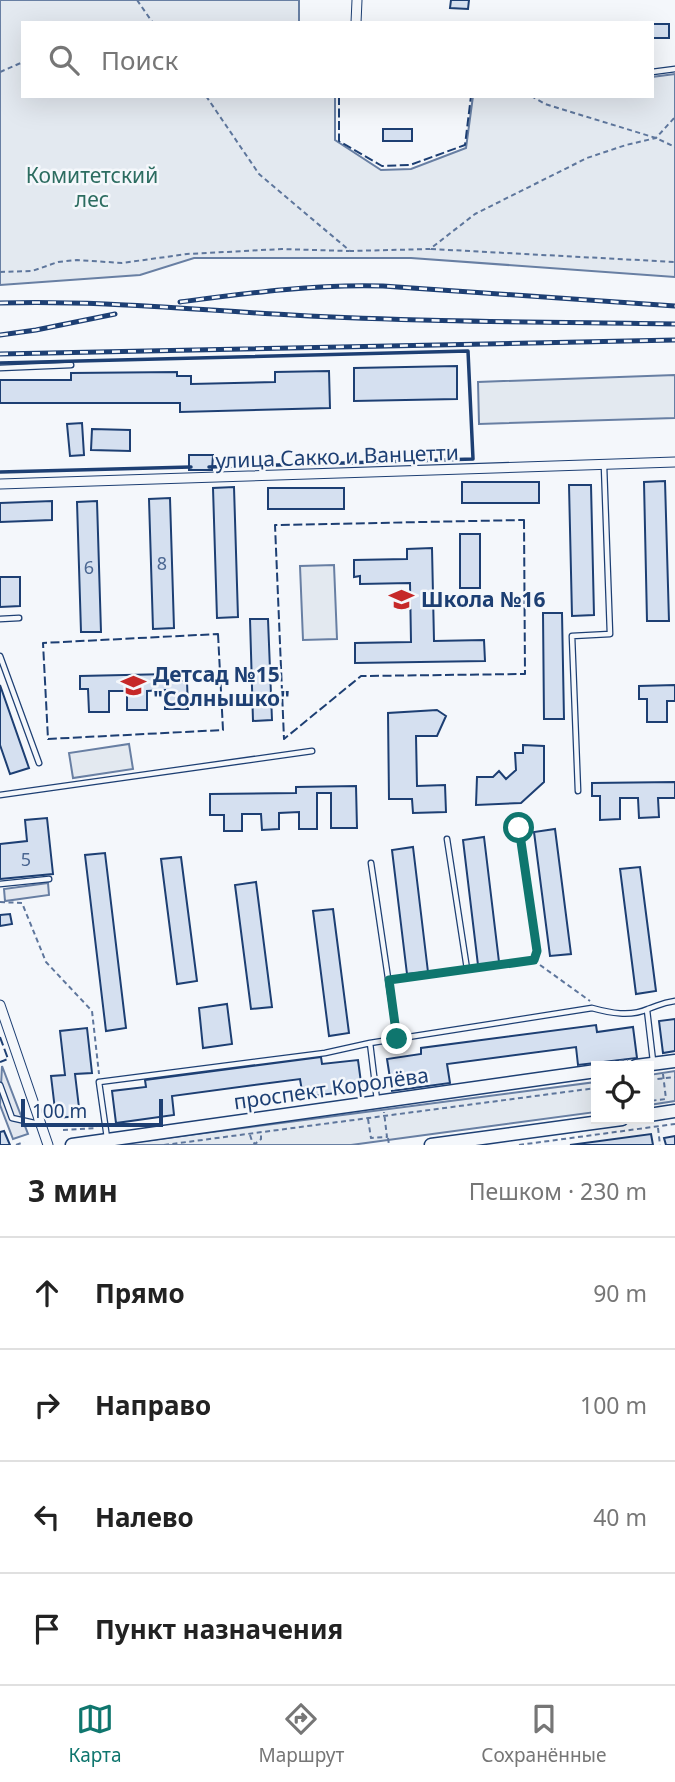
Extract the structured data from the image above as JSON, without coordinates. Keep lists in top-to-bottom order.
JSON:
{
  "streets": {
    "main road": ["проспект Королёва"],
    "street": ["улица Сакко и Ванцетти"]
  },
  "parks": ["Комитетский лес"],
  "places": {
    "school or university": ["Школа №16", "Детсад №15 \"Солнышко\""]
  },
  "house_numbers": ["8", "6", "5"],
  "scale_bar": "100 m",
  "page": {
    "search": "Поиск",
    "scale": "100 m",
    "heading": ["3 мин", "Пешком · 230 m"],
    "list": [
      ["Прямо", "90 m"],
      ["Направо", "100 m"],
      ["Налево", "40 m"],
      "Пункт назначения"
    ],
    "nav": ["Карта", "Маршрут", "Сохранённые"]
  }
}
